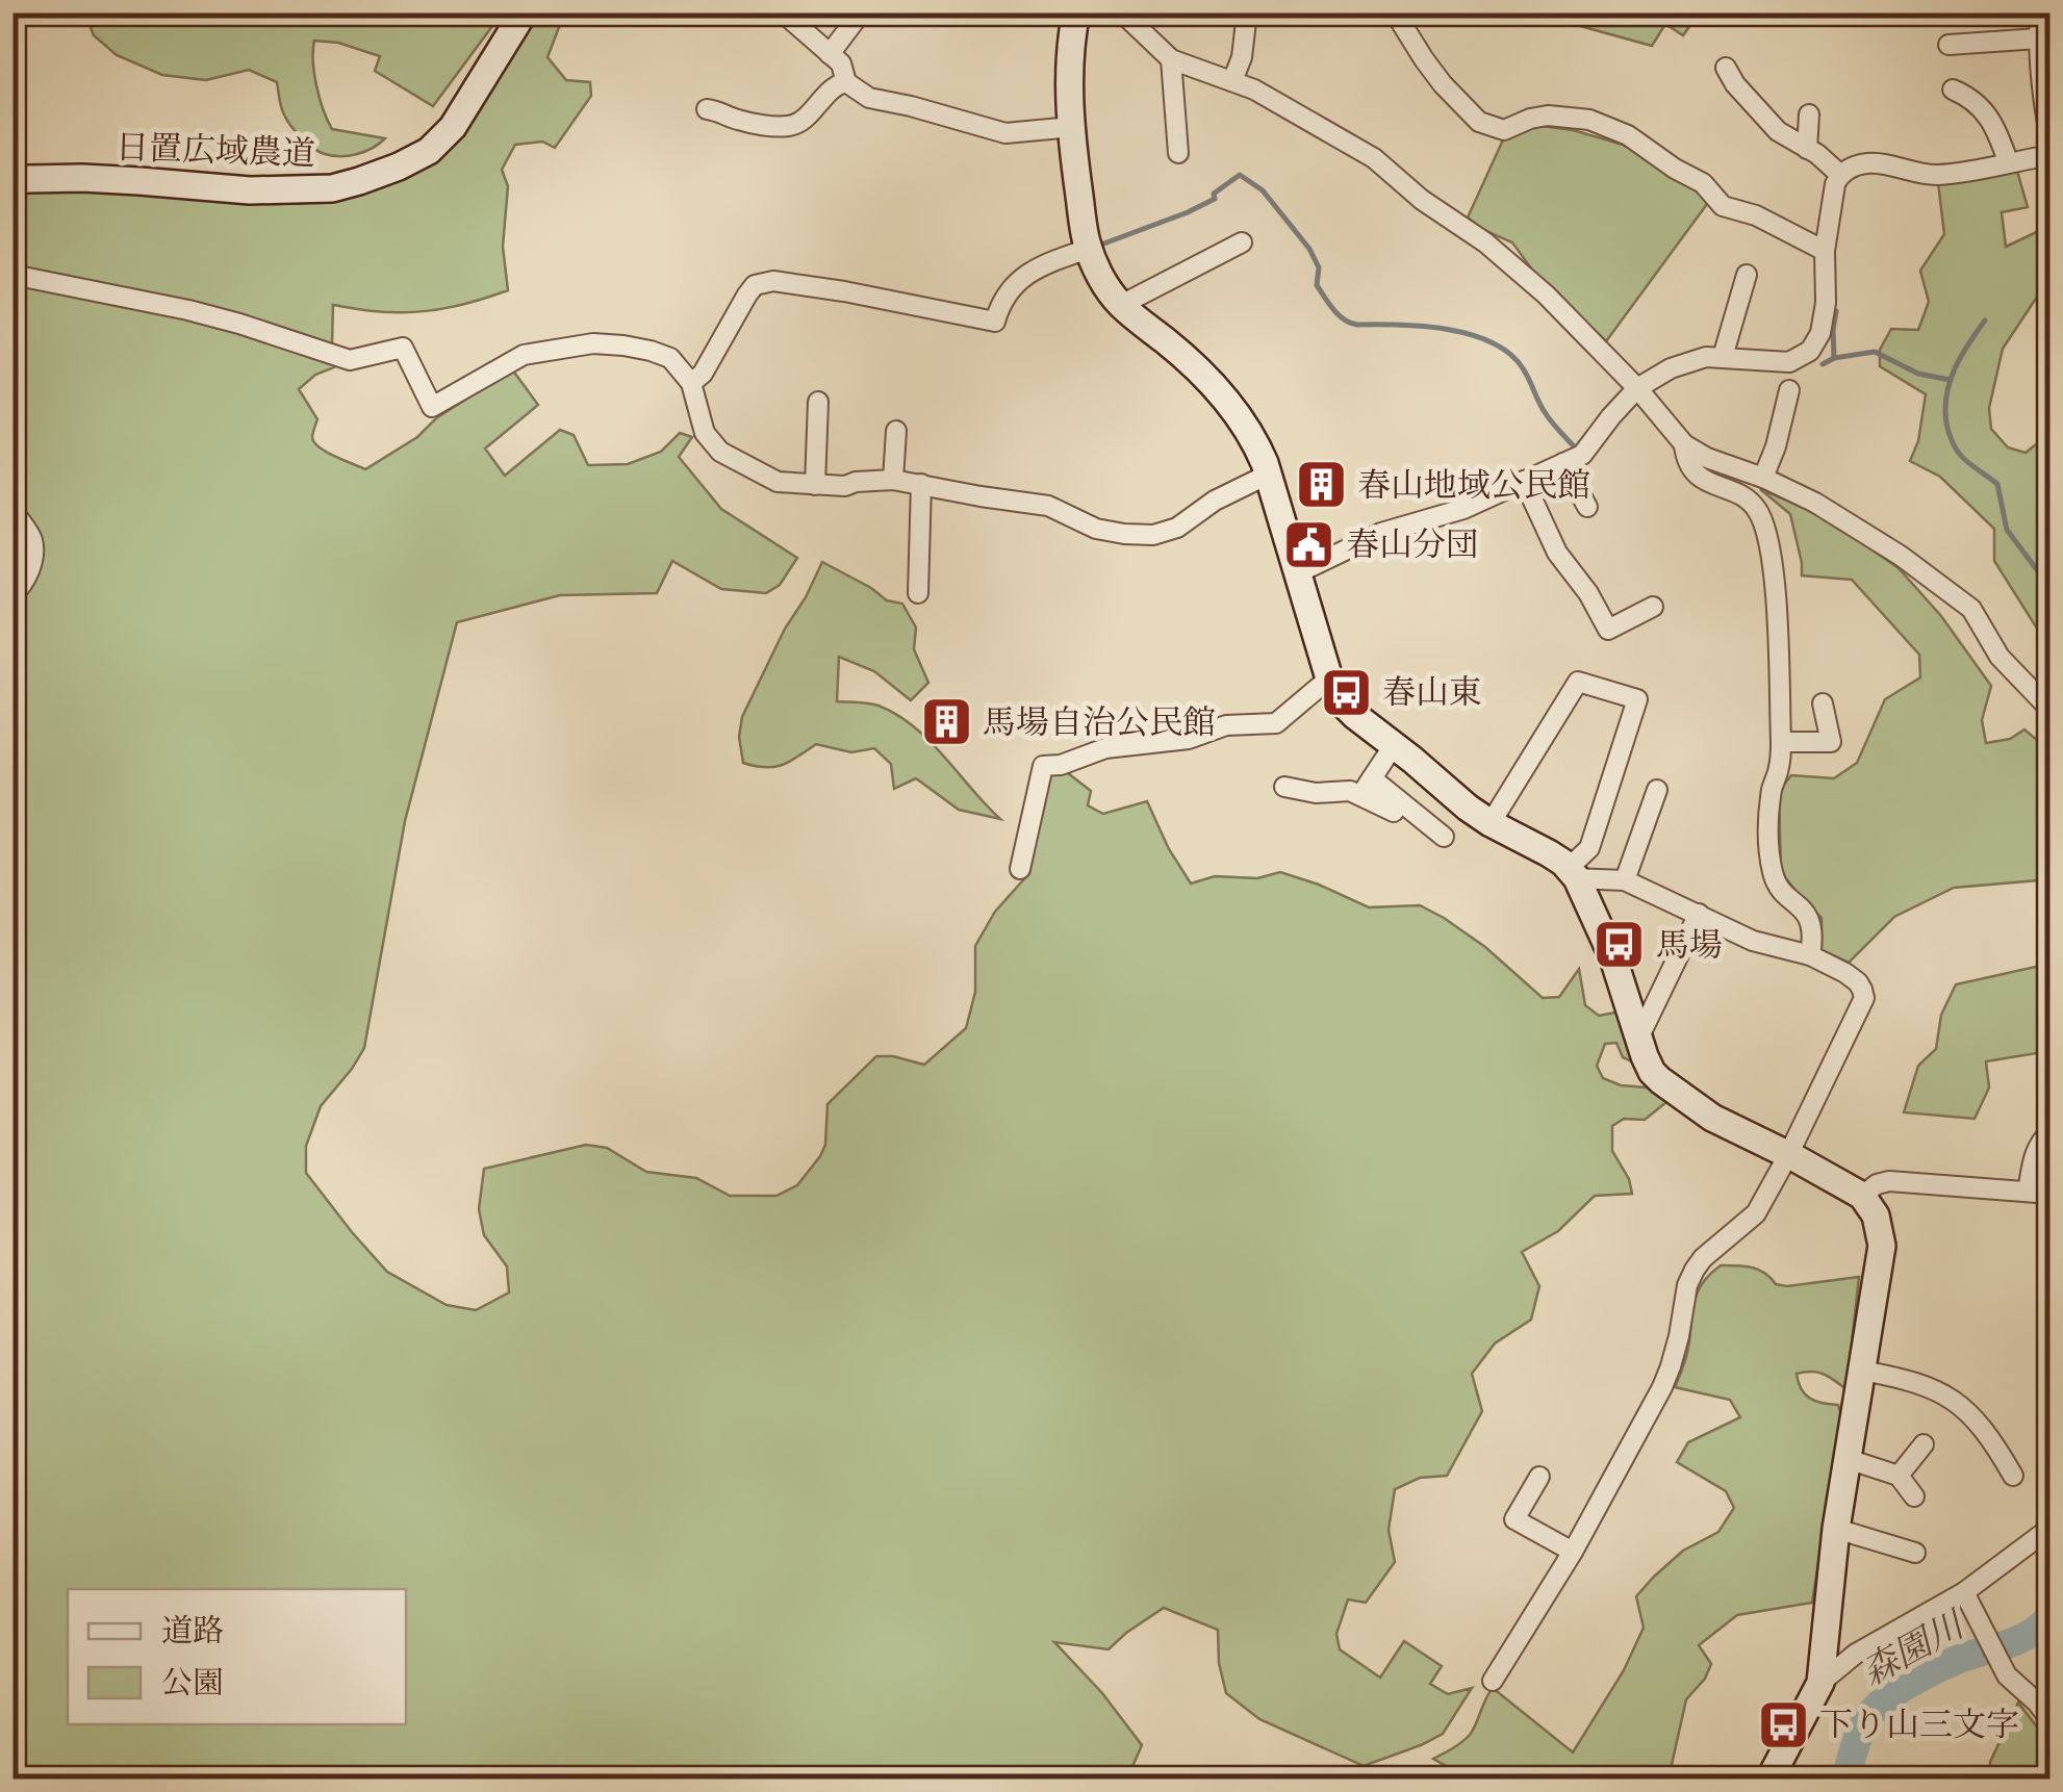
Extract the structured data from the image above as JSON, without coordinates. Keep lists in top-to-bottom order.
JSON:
{
  "streets": {
    "street": ["日置広域農道"]
  },
  "water": ["森園川"],
  "places": {
    "building": ["春山地域公民館", "馬場自治公民館"],
    "public building": ["春山分団"],
    "bus stop": ["春山東", "馬場", "下り山三文字"]
  },
  "legend": ["道路", "公園"]
}
